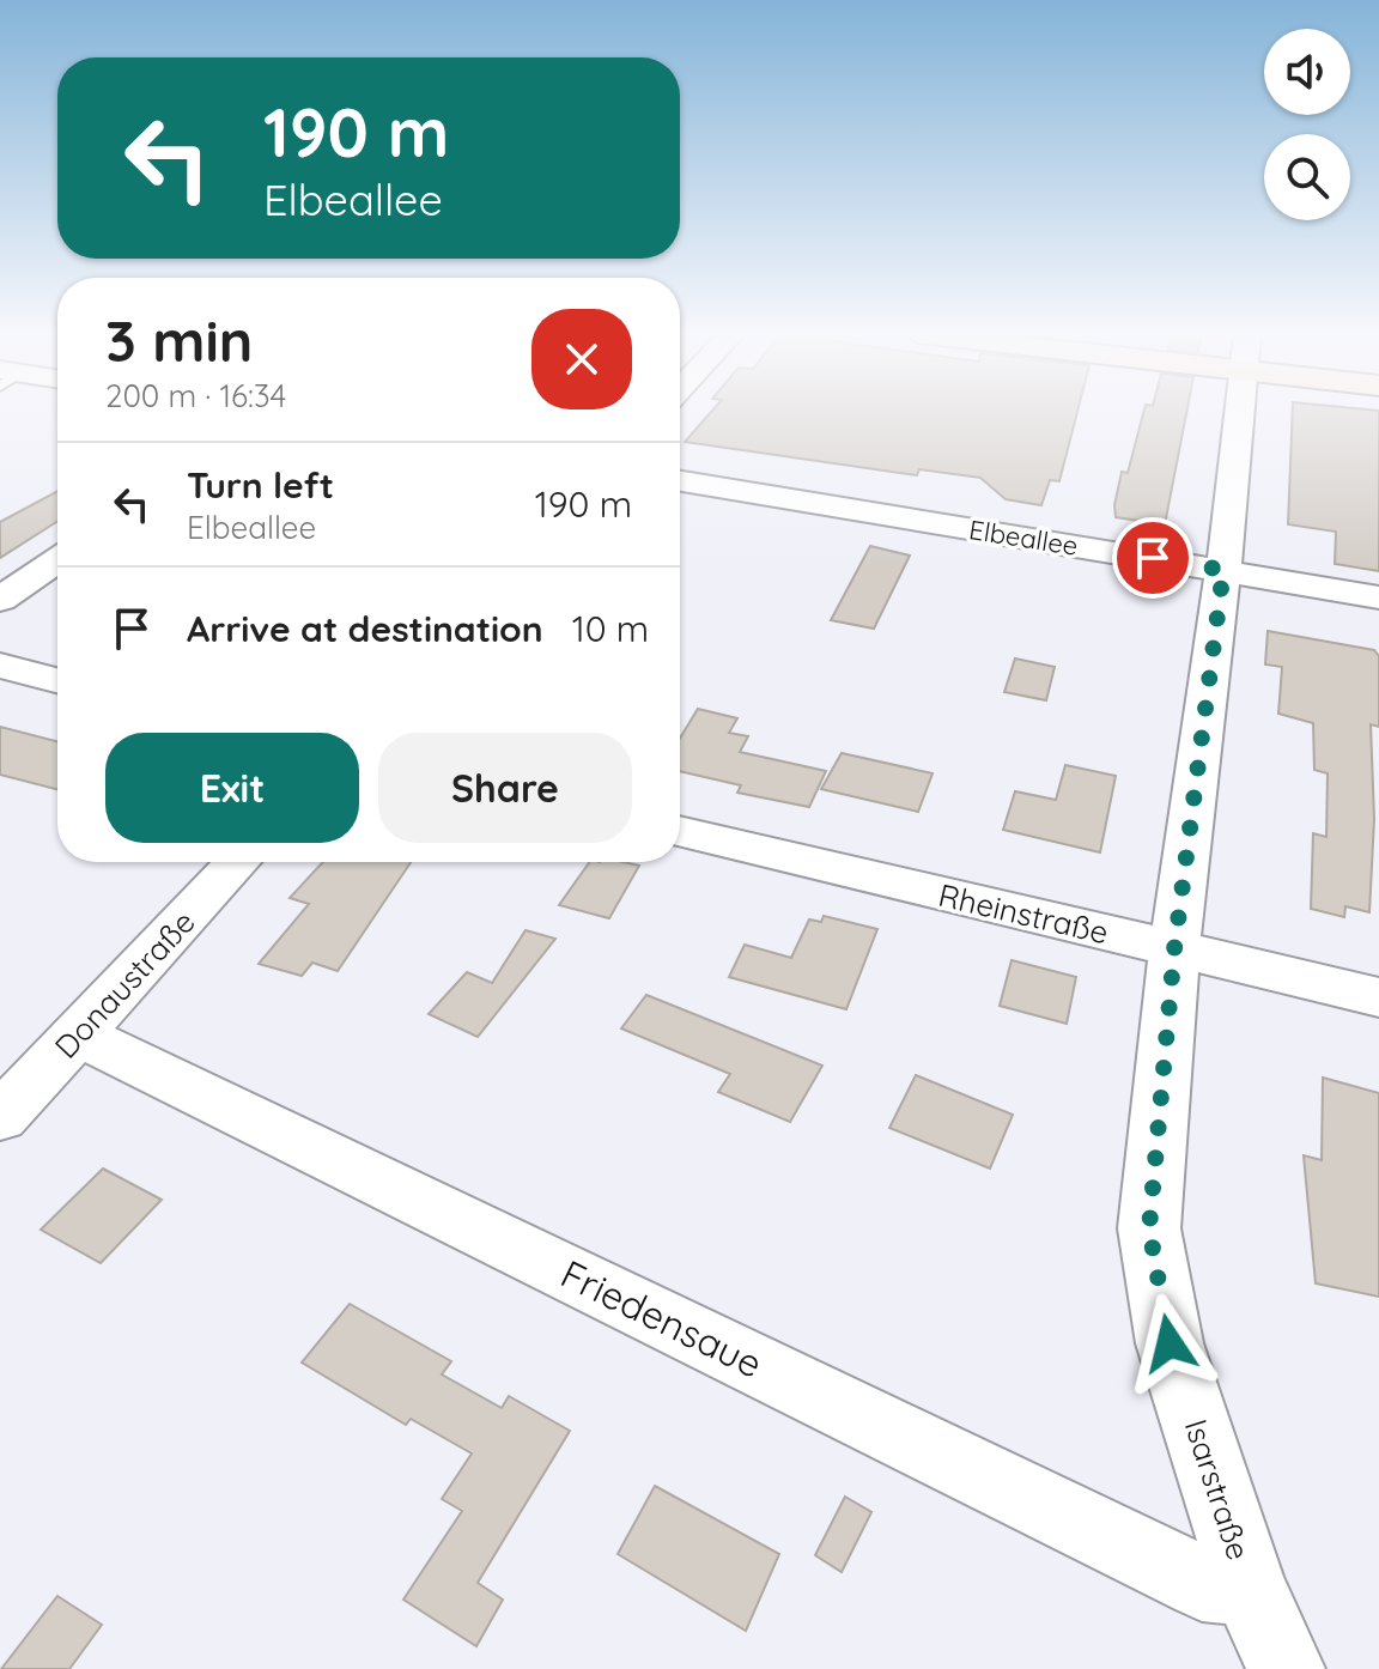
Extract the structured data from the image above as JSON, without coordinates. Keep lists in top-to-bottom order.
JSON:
{
  "streets": {
    "street": [
      "Elbeallee",
      "Rheinstraße",
      "Donaustraße",
      "Friedensaue",
      "Isarstraße"
    ]
  },
  "crossings": [
    ["Elbeallee", "Isarstraße"],
    ["Rheinstraße", "Isarstraße"],
    ["Donaustraße", "Friedensaue"],
    ["Friedensaue", "Isarstraße"]
  ],
  "page": {
    "turn": ["190 m", "Elbeallee"],
    "heading": ["3 min", "200 m · 16:34"],
    "list": [
      {
        "name": "Turn left",
        "note": "Elbeallee",
        "value": "190 m"
      },
      {
        "name": "Arrive at destination",
        "value": "10 m"
      }
    ],
    "buttons": ["Exit", "Share"]
  }
}
